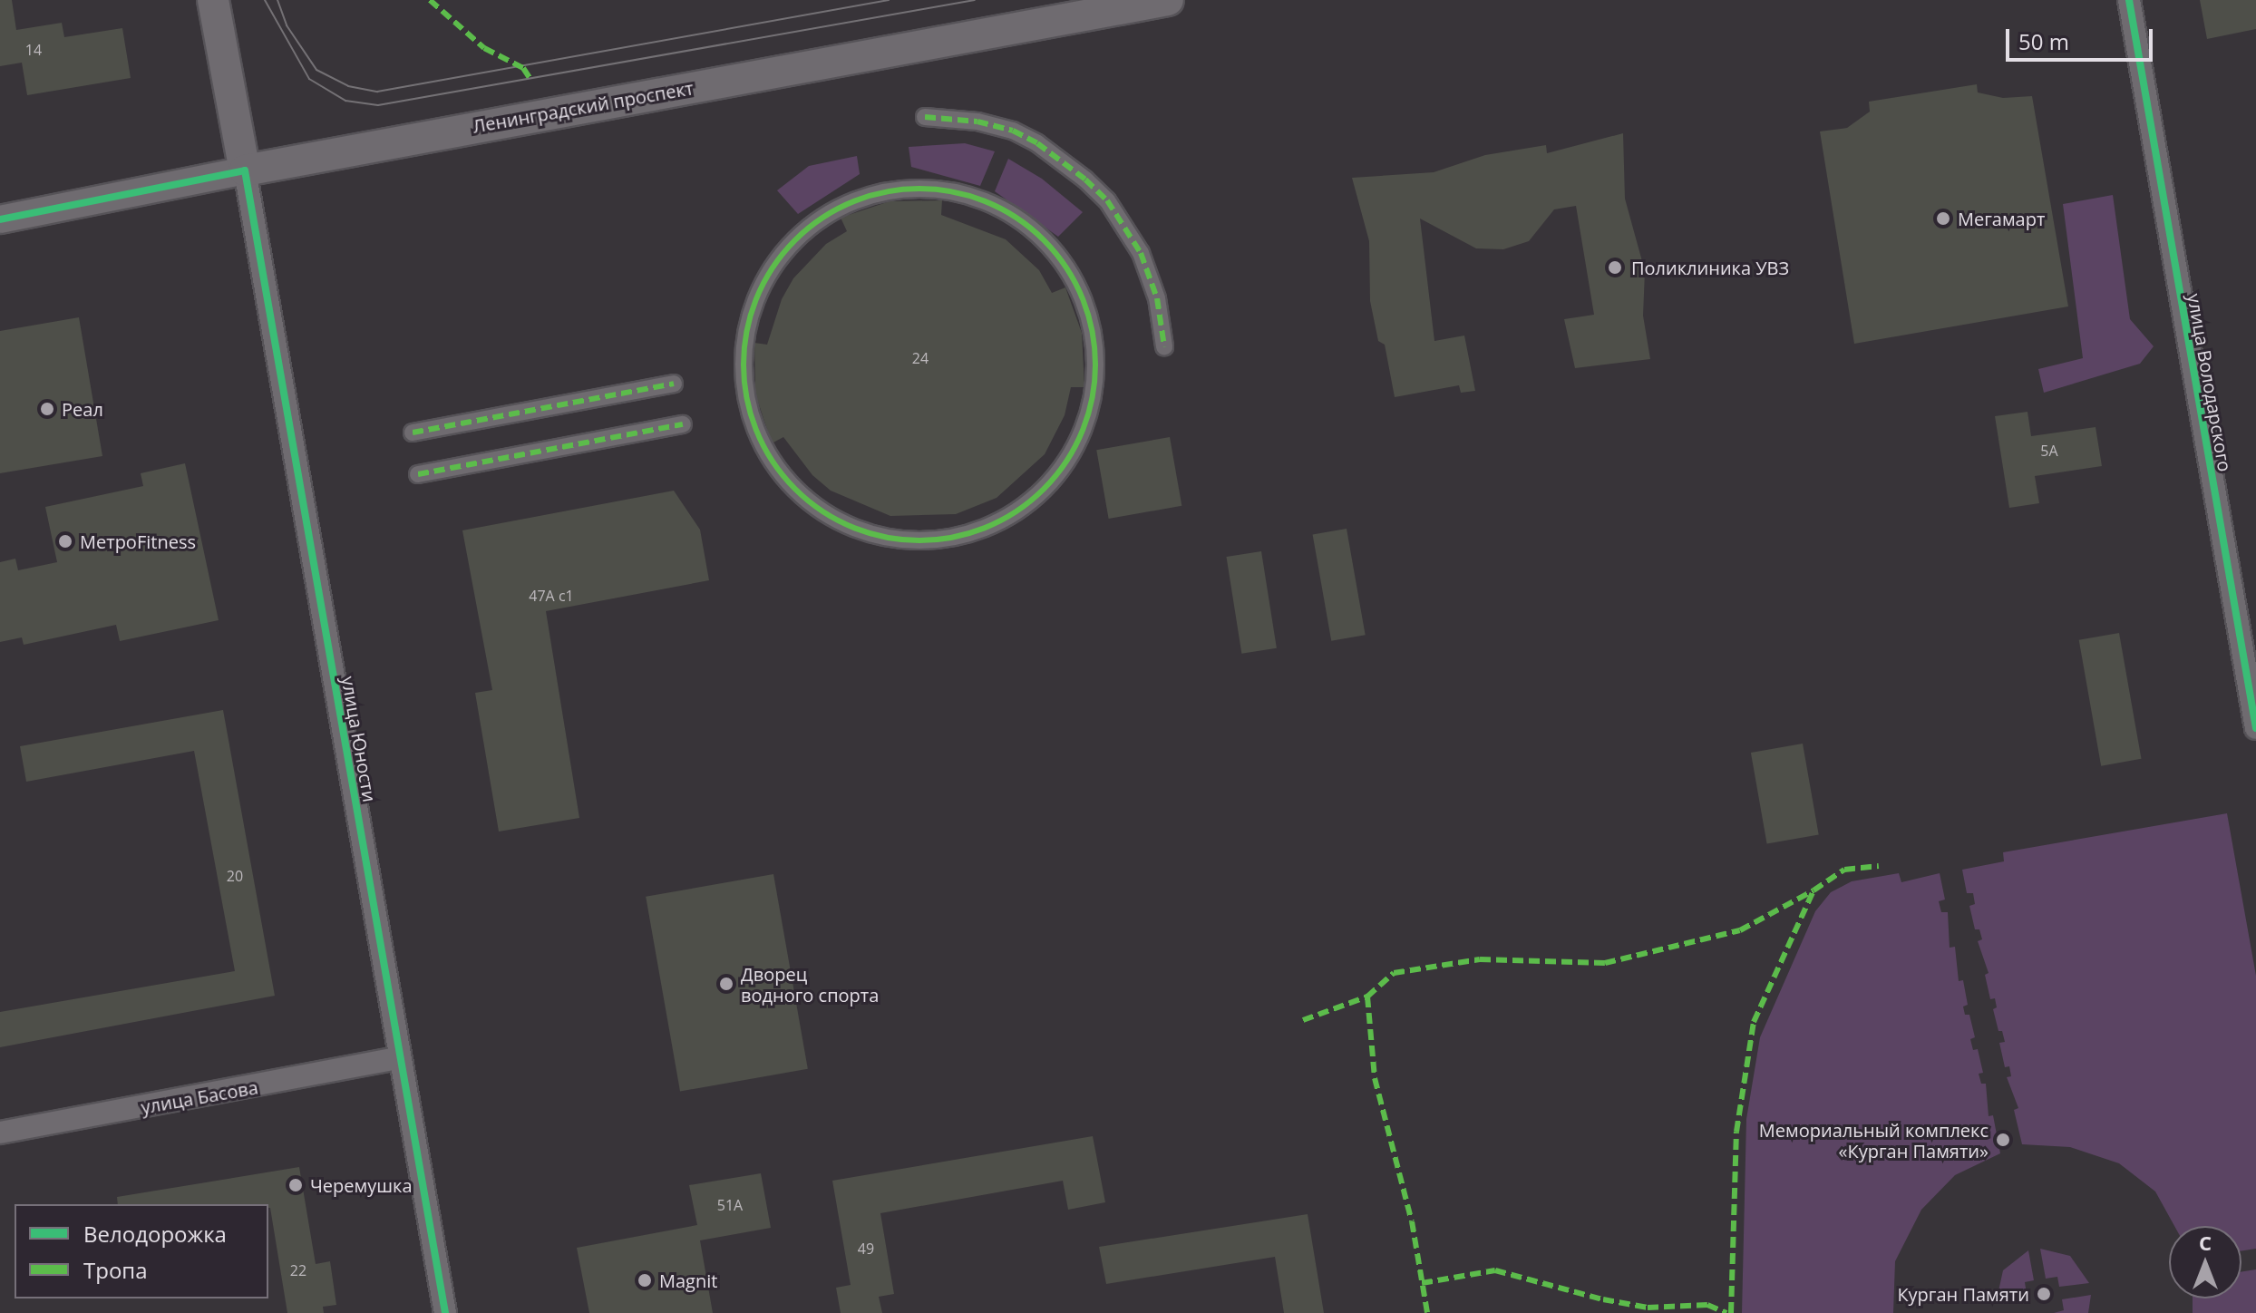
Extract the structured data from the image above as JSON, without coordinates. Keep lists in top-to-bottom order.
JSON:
{
  "streets": {
    "main road": ["Ленинградский проспект", "улица Юности"],
    "street": ["улица Володарского", "улица Басова"]
  },
  "crossings": [
    ["Ленинградский проспект", "улица Юности"],
    ["улица Юности", "улица Басова"]
  ],
  "places": [
    "Мегамарт",
    "Поликлиника УВЗ",
    "Реал",
    "МетроFitness",
    "Дворец водного спорта",
    "Мемориальный комплекс «Курган Памяти»",
    "Черемушка",
    "Magnit",
    "Курган Памяти"
  ],
  "house_numbers": [
    "14",
    "24",
    "5А",
    "47А с1",
    "20",
    "51А",
    "49",
    "22"
  ],
  "legend": ["Велодорожка", "Тропа"],
  "scale_bar": "50 m",
  "north": "top"
}
